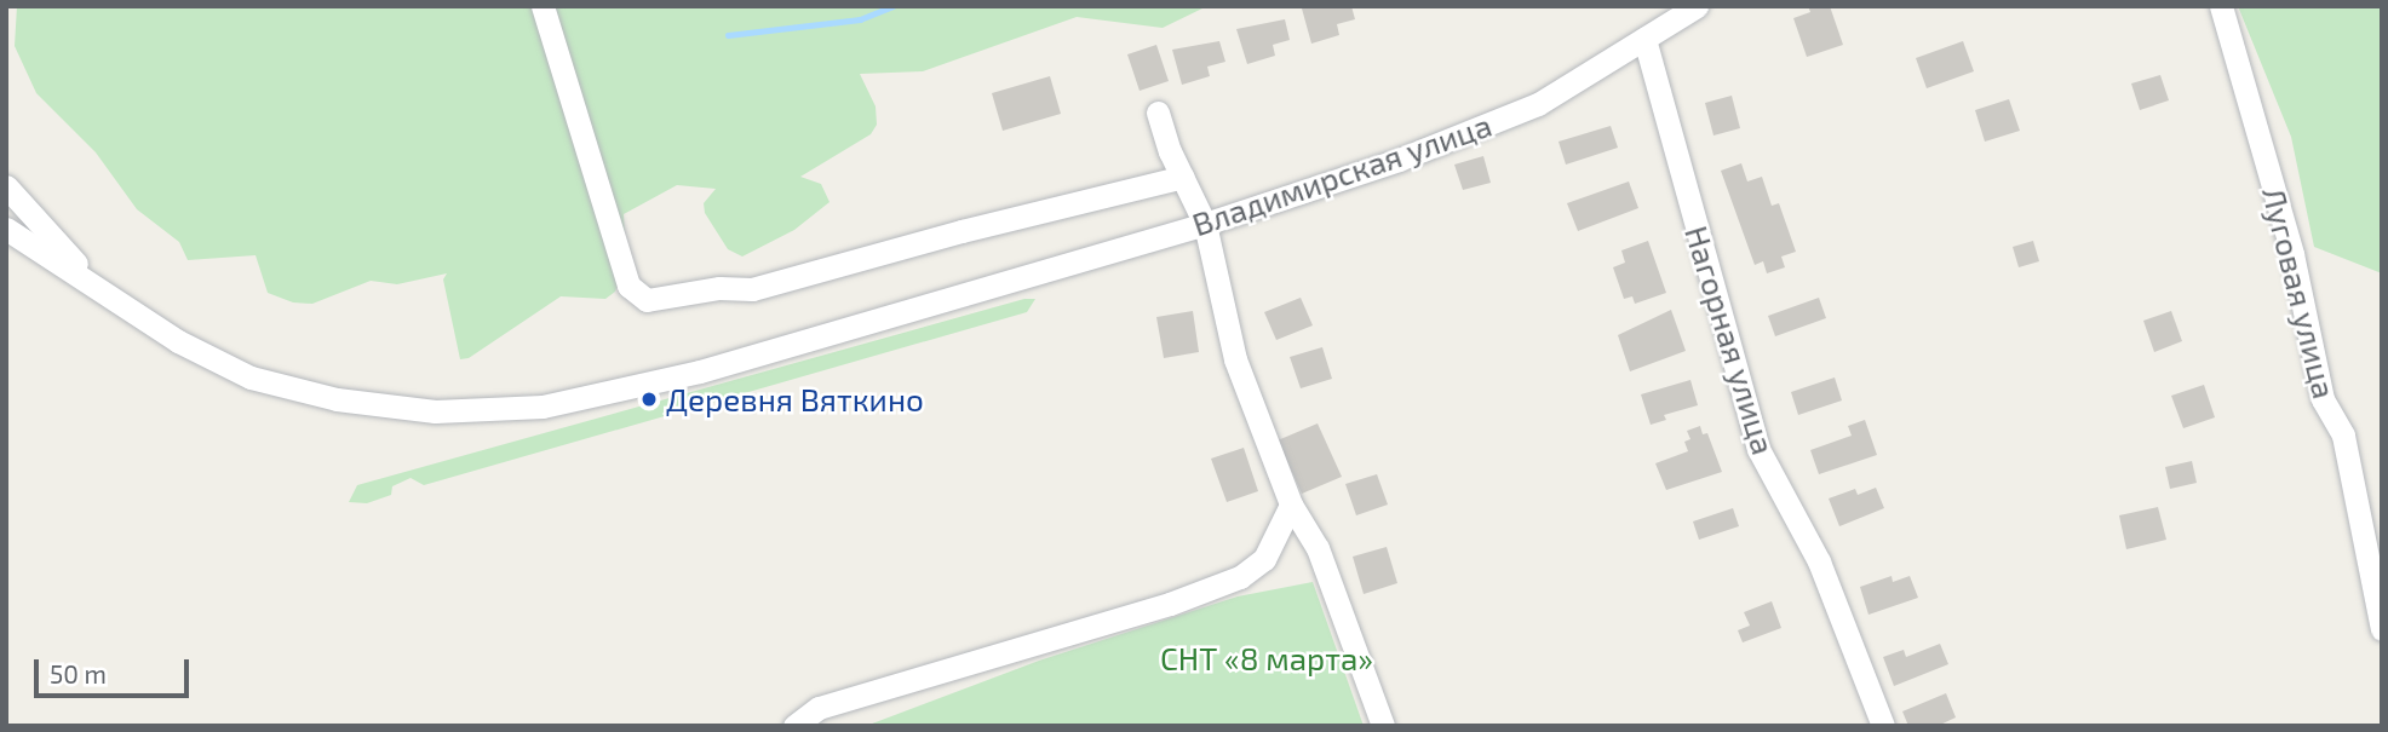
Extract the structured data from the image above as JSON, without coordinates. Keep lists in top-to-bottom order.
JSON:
{
  "streets": {
    "street": ["Владимирская улица", "Луговая улица", "Нагорная улица"]
  },
  "crossings": [
    ["Владимирская улица", "Нагорная улица"]
  ],
  "parks": ["СНТ «8 марта»"],
  "places": ["Деревня Вяткино"],
  "scale_bar": "50 m"
}
